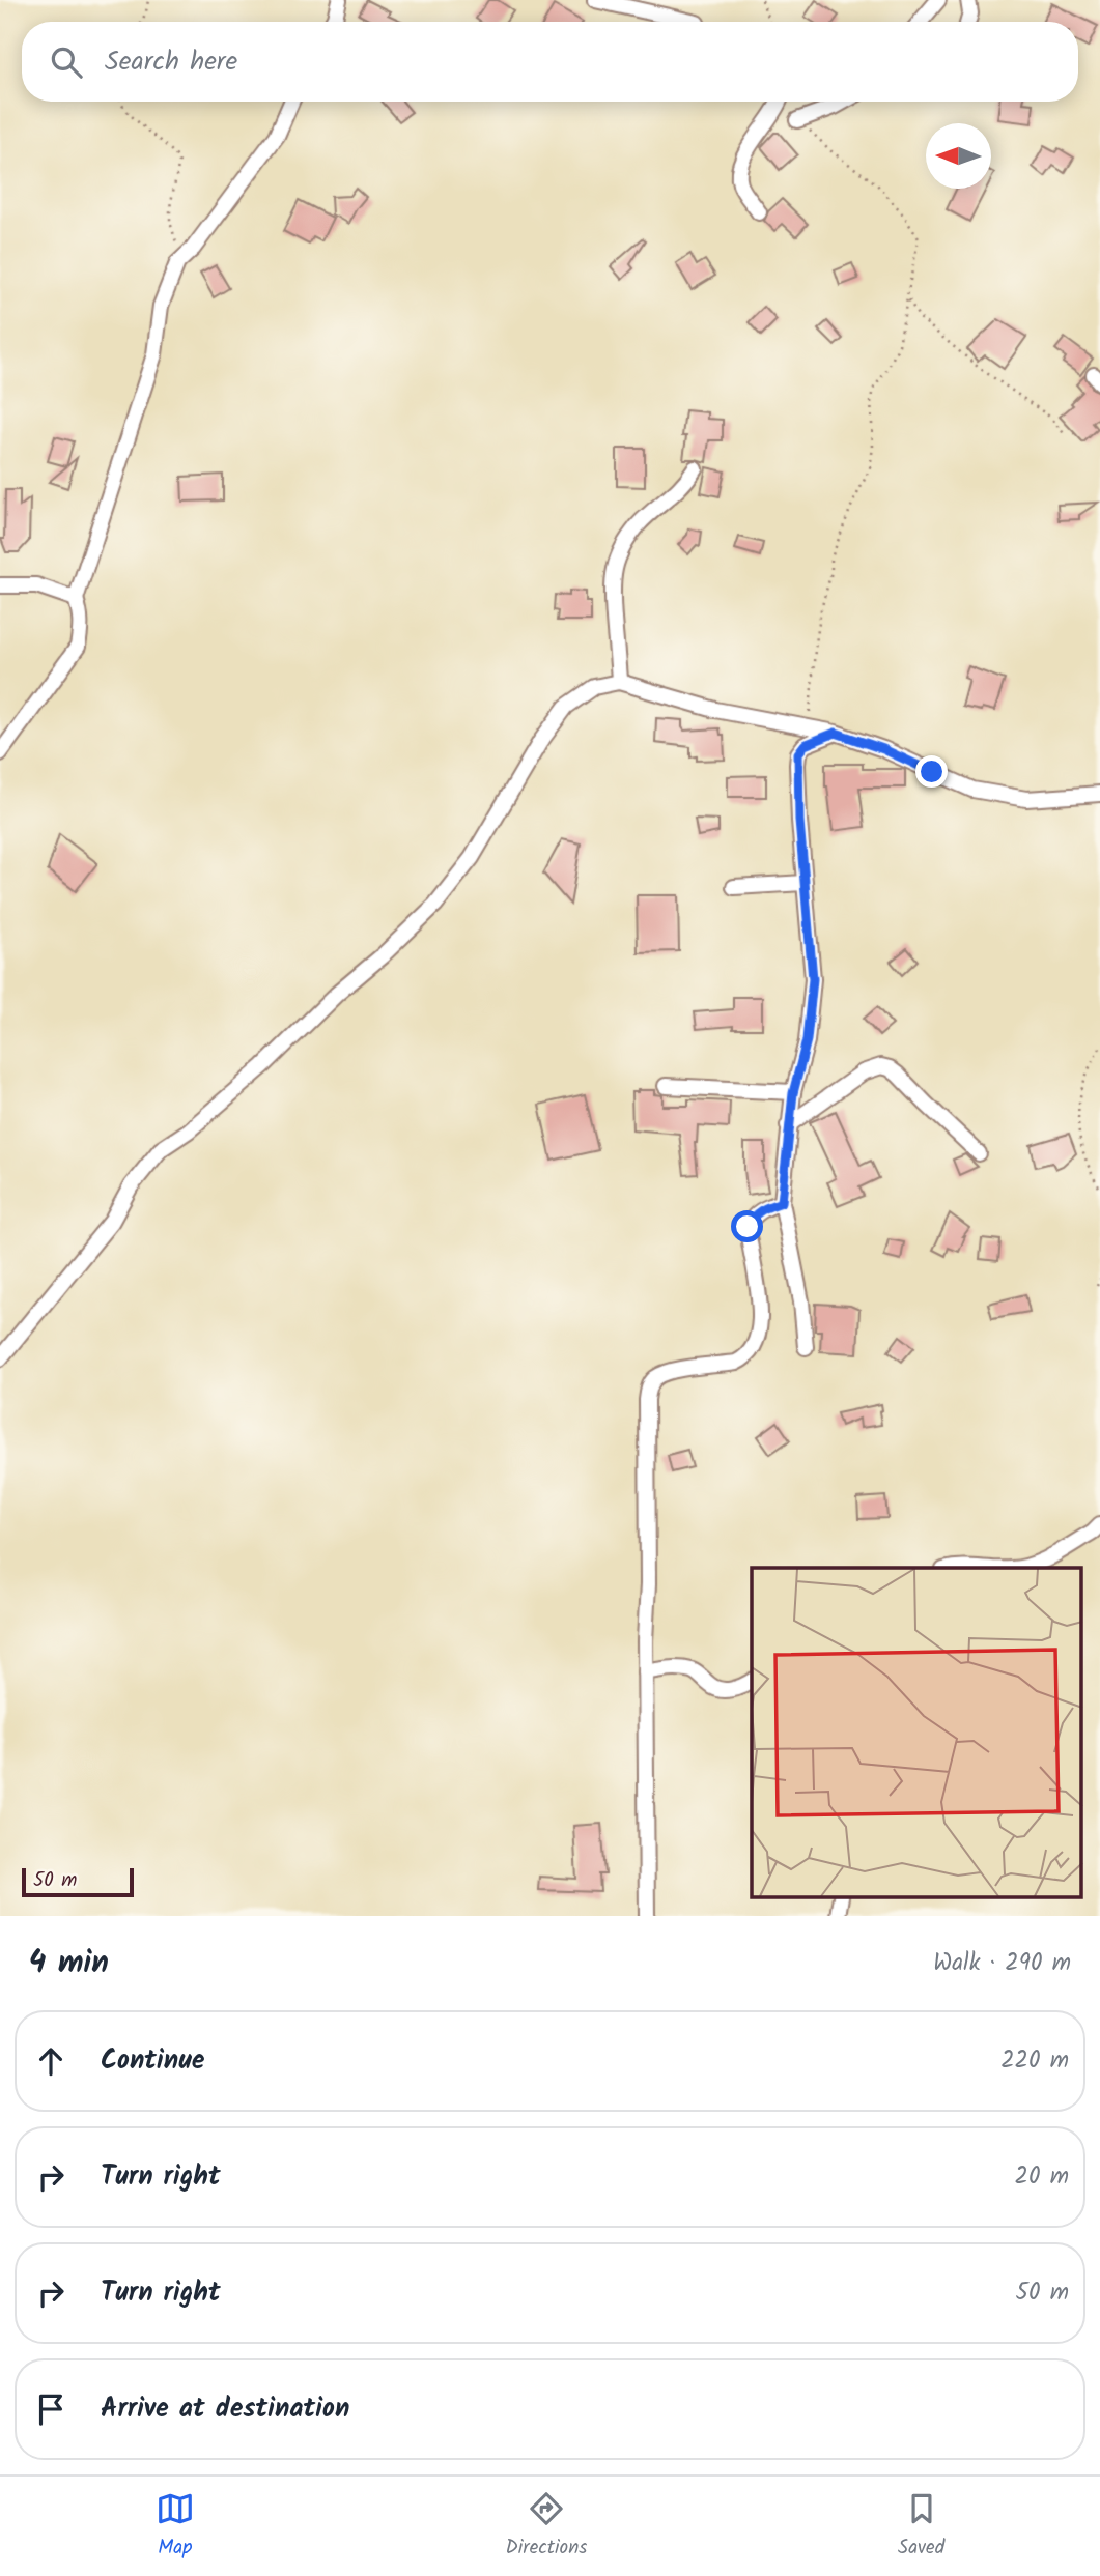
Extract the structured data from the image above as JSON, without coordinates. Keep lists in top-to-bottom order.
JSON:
{
  "scale_bar": "50 m",
  "north": "left",
  "page": {
    "search": "Search here",
    "scale": "50 m",
    "heading": ["4 min", "Walk · 290 m"],
    "list": [
      ["Continue", "220 m"],
      ["Turn right", "20 m"],
      ["Turn right", "50 m"],
      "Arrive at destination"
    ],
    "nav": ["Map", "Directions", "Saved"]
  }
}
